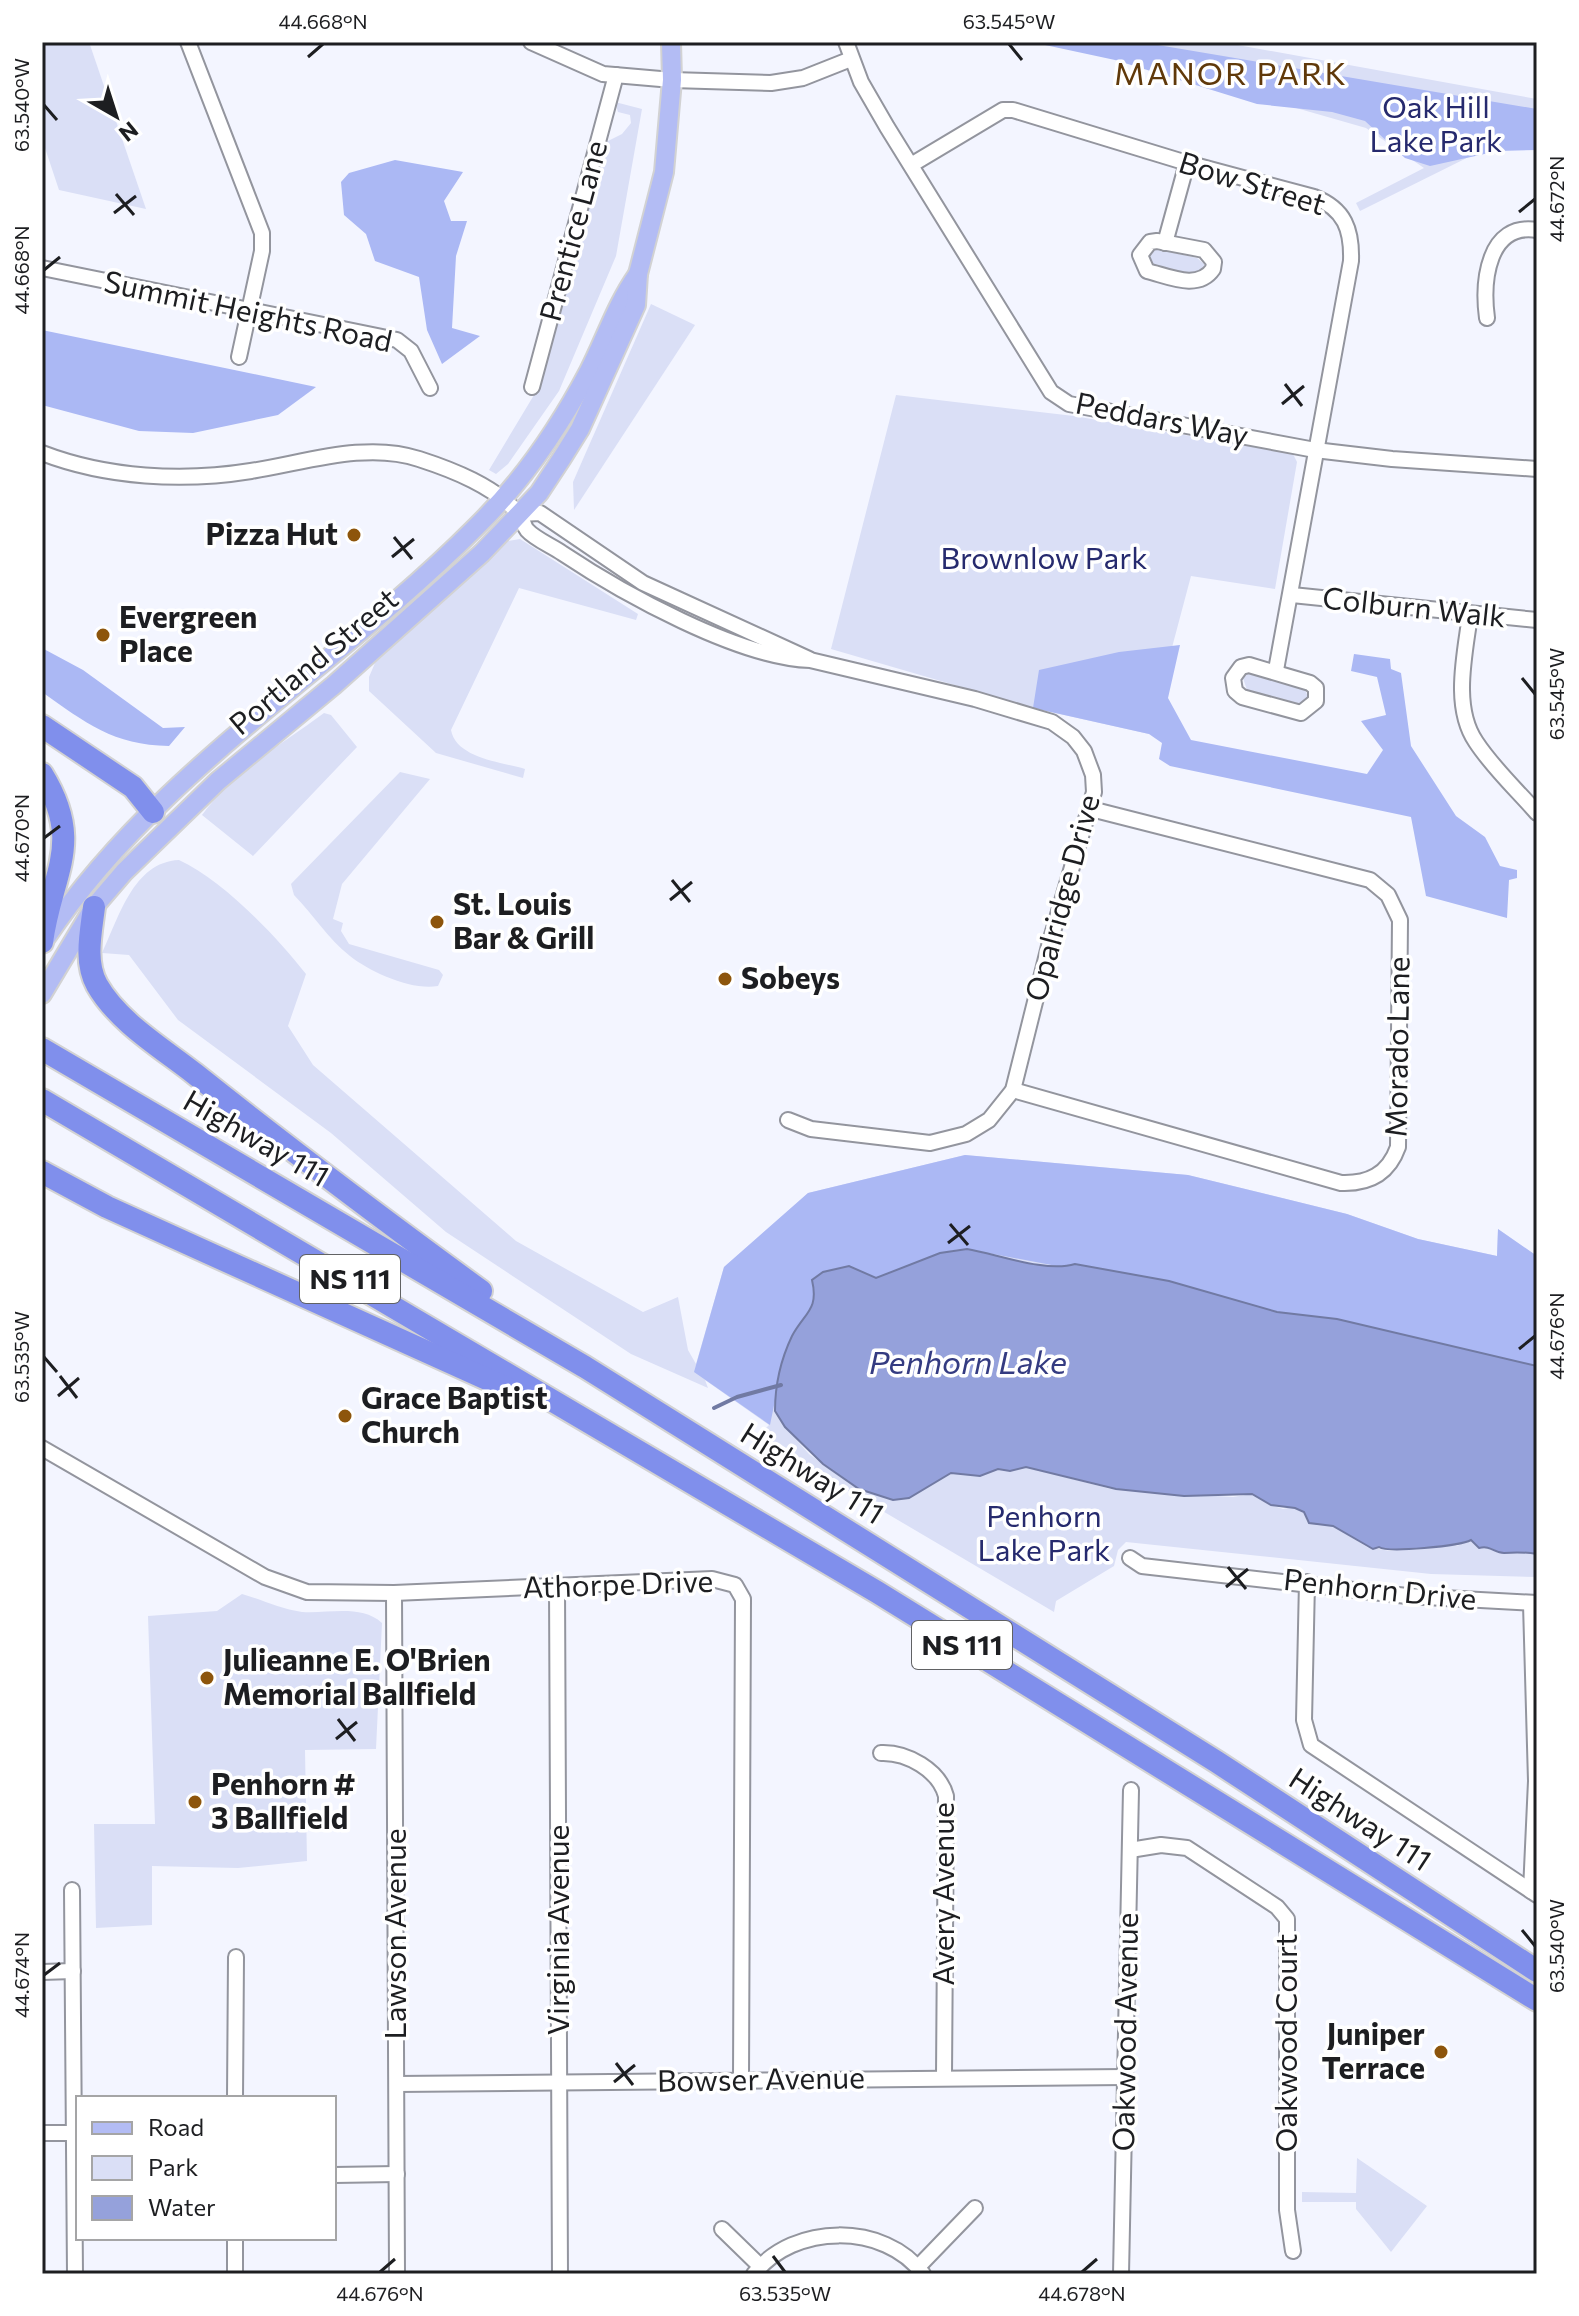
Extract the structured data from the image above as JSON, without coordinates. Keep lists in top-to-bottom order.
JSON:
{
  "streets": {
    "highway": ["Highway 111", "NS 111"],
    "main road": ["Portland Street"],
    "street": [
      "Bow Street",
      "Prentice Lane",
      "Summit Heights Road",
      "Peddars Way",
      "Colburn Walk",
      "Opalridge Drive",
      "Morado Lane",
      "Athorpe Drive",
      "Penhorn Drive",
      "Avery Avenue",
      "Virginia Avenue",
      "Lawson Avenue",
      "Oakwood Avenue",
      "Oakwood Court",
      "Bowser Avenue"
    ]
  },
  "crossings": [
    ["Bow Street", "Peddars Way"],
    ["Bow Street", "Colburn Walk"],
    ["Portland Street", "Opalridge Drive"],
    ["Opalridge Drive", "Morado Lane"],
    ["Athorpe Drive", "Virginia Avenue"],
    ["Athorpe Drive", "Lawson Avenue"],
    ["Athorpe Drive", "Bowser Avenue"],
    ["Avery Avenue", "Bowser Avenue"],
    ["Virginia Avenue", "Bowser Avenue"],
    ["Lawson Avenue", "Bowser Avenue"],
    ["Oakwood Avenue", "Oakwood Court"],
    ["Oakwood Avenue", "Bowser Avenue"]
  ],
  "districts": ["MANOR PARK"],
  "water": ["Penhorn Lake"],
  "parks": ["Oak Hill Lake Park", "Brownlow Park", "Penhorn Lake Park"],
  "places": [
    "Pizza Hut",
    "Evergreen Place",
    "St. Louis Bar & Grill",
    "Sobeys",
    "Grace Baptist Church",
    "Julieanne E. O'Brien Memorial Ballfield",
    "Penhorn # 3 Ballfield",
    "Juniper Terrace"
  ],
  "legend": ["Road", "Park", "Water"],
  "north": "bottom right",
  "coordinates": [
    "44.668°N",
    "63.545°W",
    "63.540°W",
    "44.672°N",
    "44.670°N",
    "44.676°N",
    "63.535°W",
    "44.674°N",
    "44.678°N"
  ]
}
